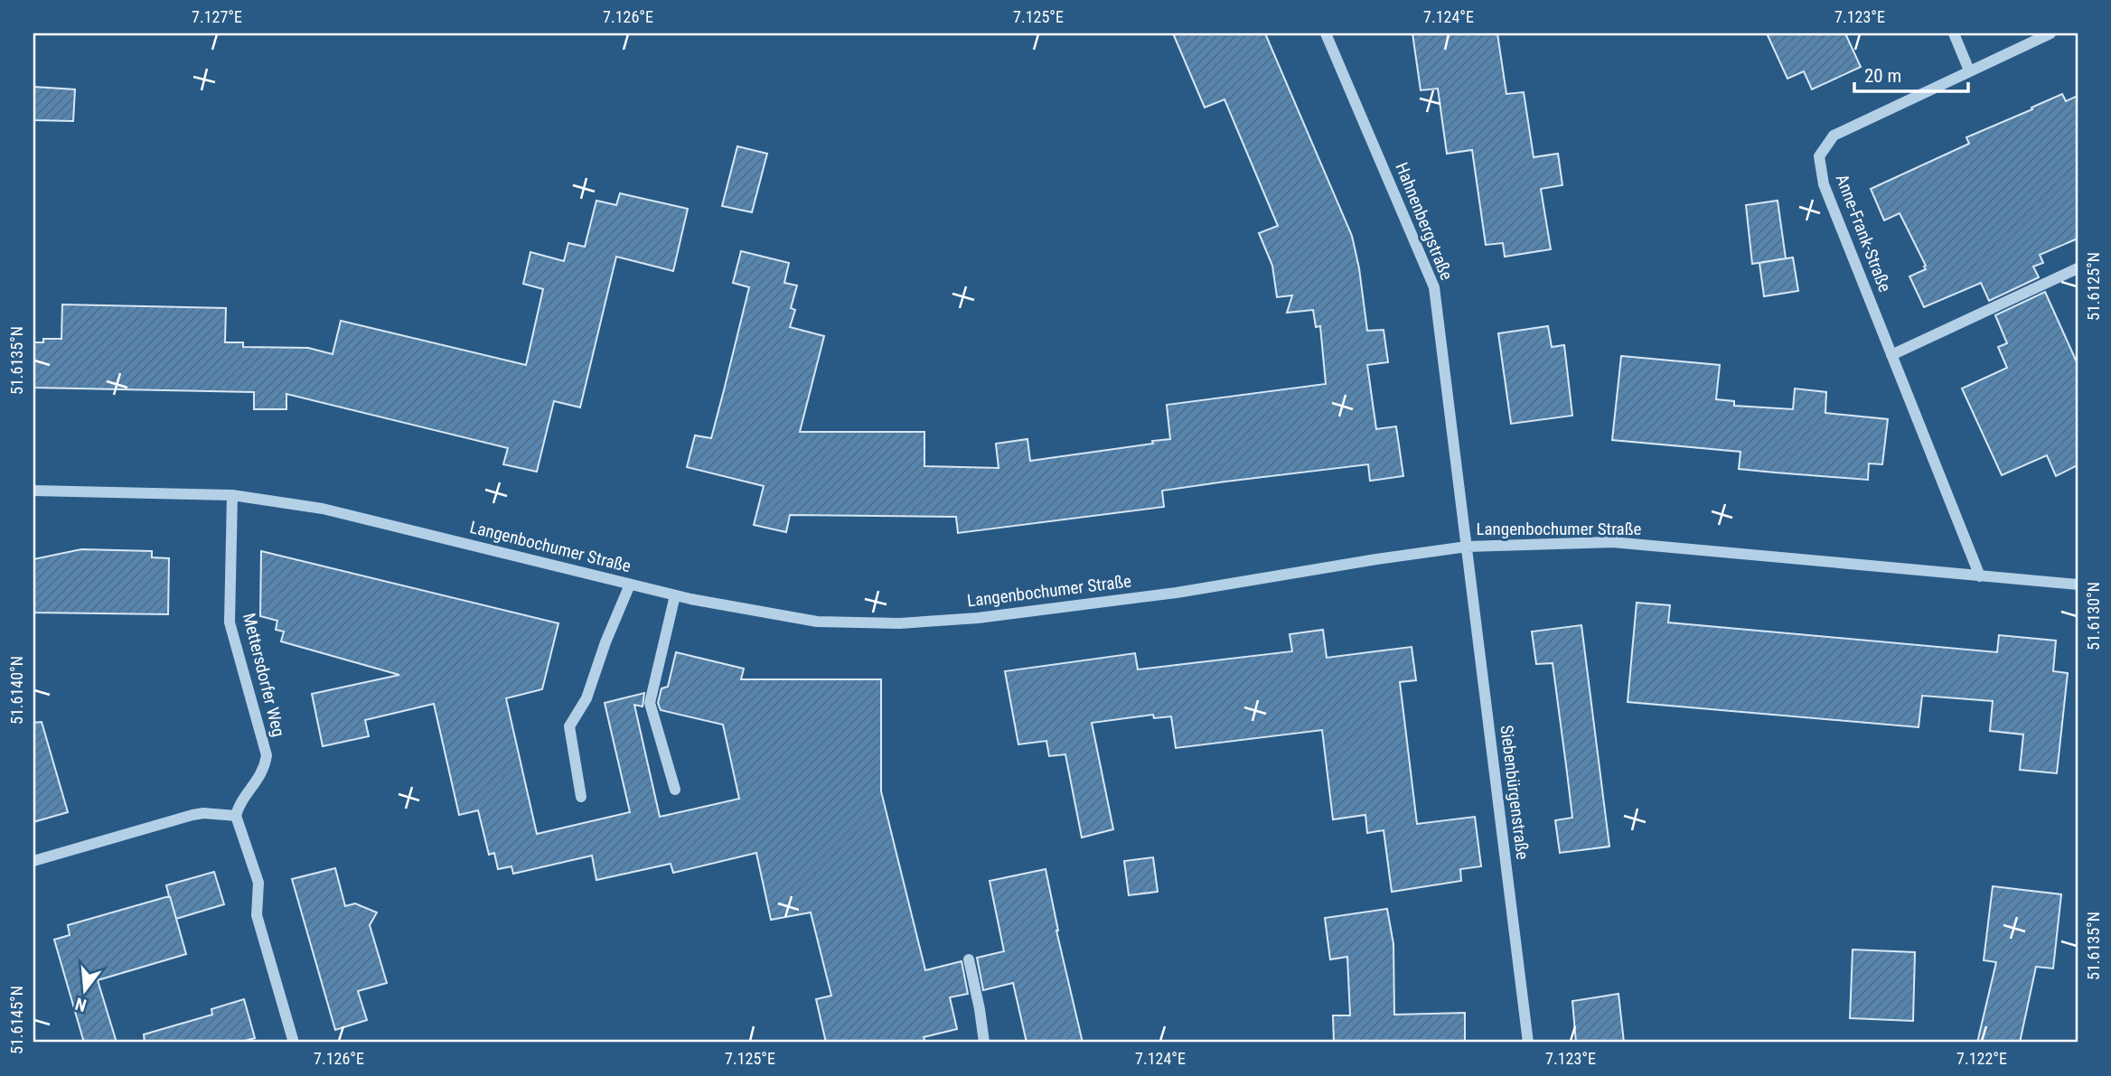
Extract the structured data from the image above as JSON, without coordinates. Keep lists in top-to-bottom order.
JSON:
{
  "streets": {
    "street": [
      "Hahnenbergstraße",
      "Anne-Frank-Straße",
      "Langenbochumer Straße",
      "Mettersdorfer Weg",
      "Siebenbürgenstraße"
    ]
  },
  "crossings": [
    ["Hahnenbergstraße", "Langenbochumer Straße"],
    ["Hahnenbergstraße", "Siebenbürgenstraße"],
    ["Anne-Frank-Straße", "Langenbochumer Straße"],
    ["Langenbochumer Straße", "Mettersdorfer Weg"],
    ["Langenbochumer Straße", "Siebenbürgenstraße"]
  ],
  "scale_bar": "20 m",
  "north": "bottom",
  "coordinates": [
    "7.127°E",
    "7.126°E",
    "7.125°E",
    "7.124°E",
    "7.123°E",
    "51.6125°N",
    "51.6135°N",
    "51.6130°N",
    "51.6140°N",
    "51.6145°N",
    "7.122°E"
  ]
}
